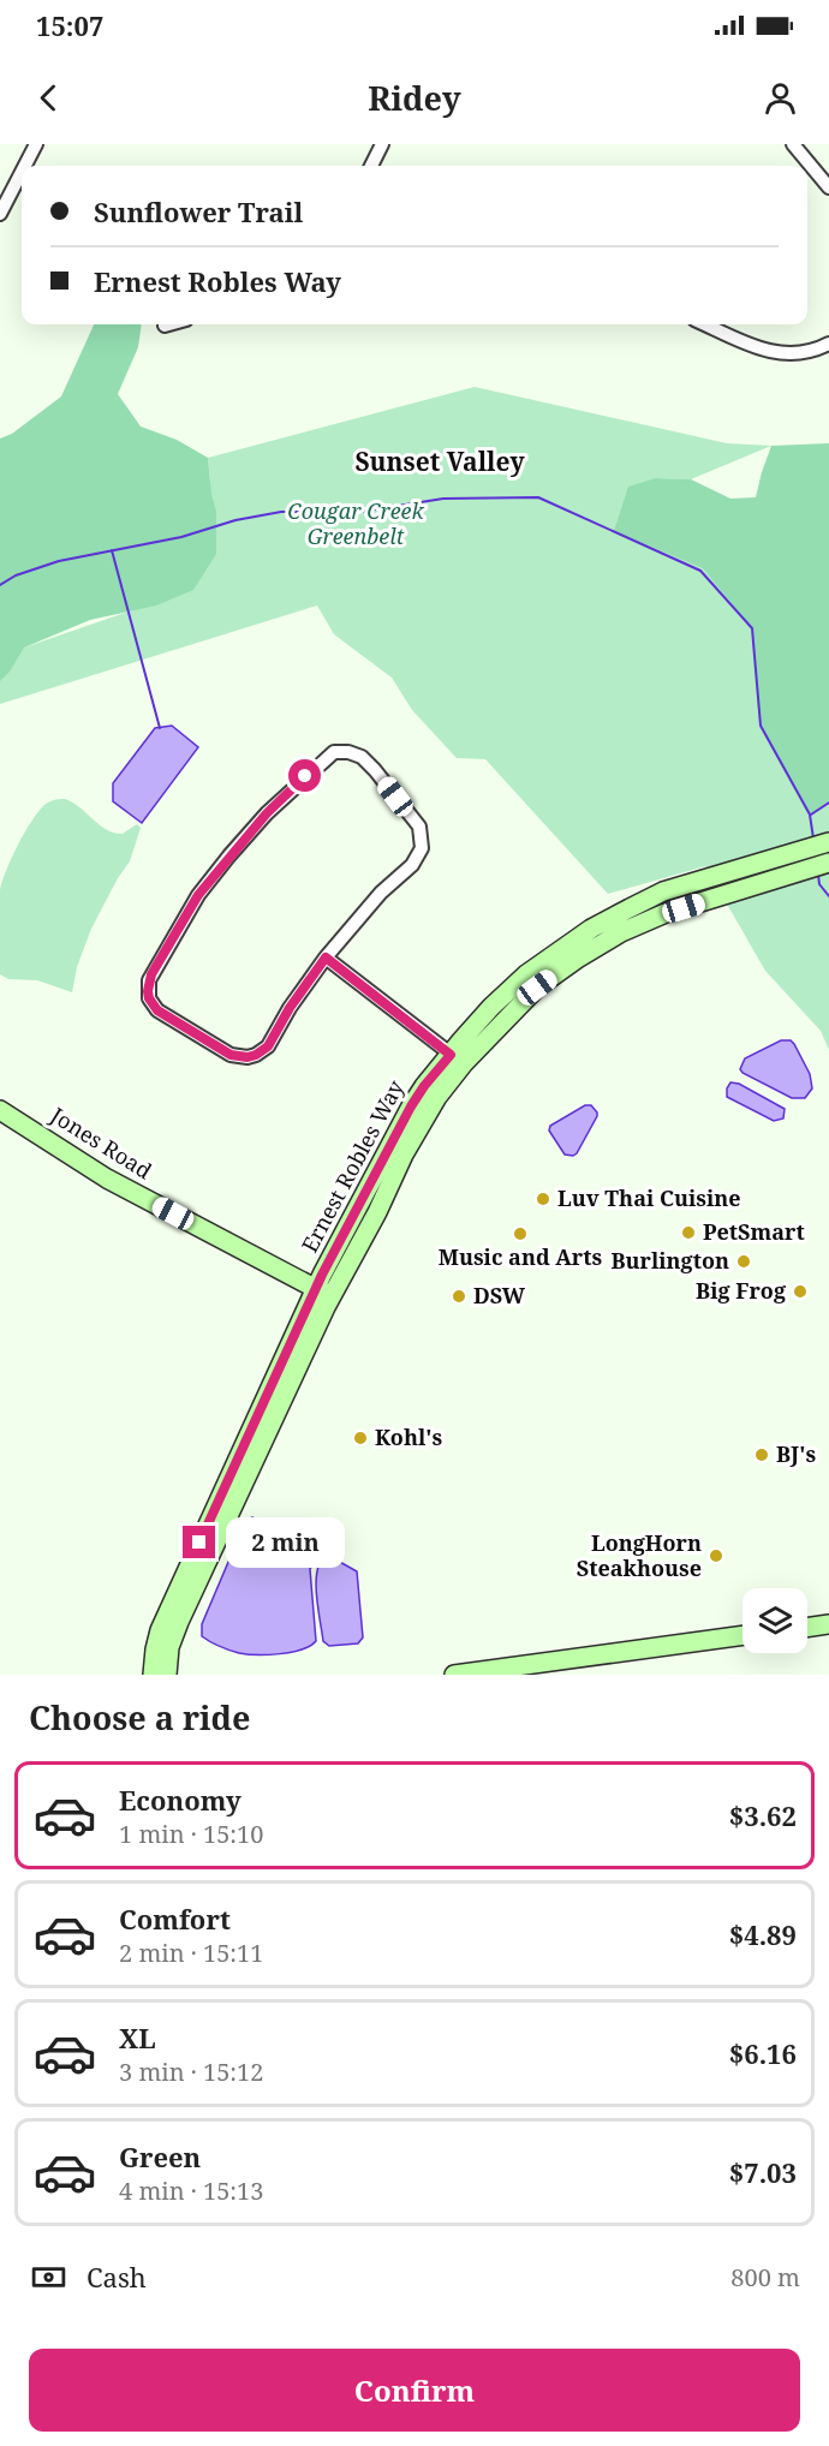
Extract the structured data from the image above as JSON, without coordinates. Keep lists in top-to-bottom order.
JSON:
{
  "streets": {
    "street": ["Jones Road", "Ernest Robles Way"]
  },
  "crossings": [
    ["Jones Road", "Ernest Robles Way"]
  ],
  "districts": ["Sunset Valley"],
  "parks": ["Cougar Creek Greenbelt"],
  "places": [
    "Luv Thai Cuisine",
    "PetSmart",
    "Music and Arts",
    "Burlington",
    "Big Frog",
    "DSW",
    "Kohl's",
    "BJ's",
    "LongHorn Steakhouse"
  ],
  "page": {
    "status": "15:07",
    "header": "Ridey",
    "banner": ["Sunflower Trail", "Ernest Robles Way"],
    "bubble": "2 min",
    "heading": "Choose a ride",
    "list": [
      {
        "name": "Economy",
        "note": "1 min · 15:10",
        "value": "$3.62"
      },
      {
        "name": "Comfort",
        "note": "2 min · 15:11",
        "value": "$4.89"
      },
      {
        "name": "XL",
        "note": "3 min · 15:12",
        "value": "$6.16"
      },
      {
        "name": "Green",
        "note": "4 min · 15:13",
        "value": "$7.03"
      }
    ],
    "pay": ["Cash", "800 m"],
    "buttons": "Confirm"
  }
}
